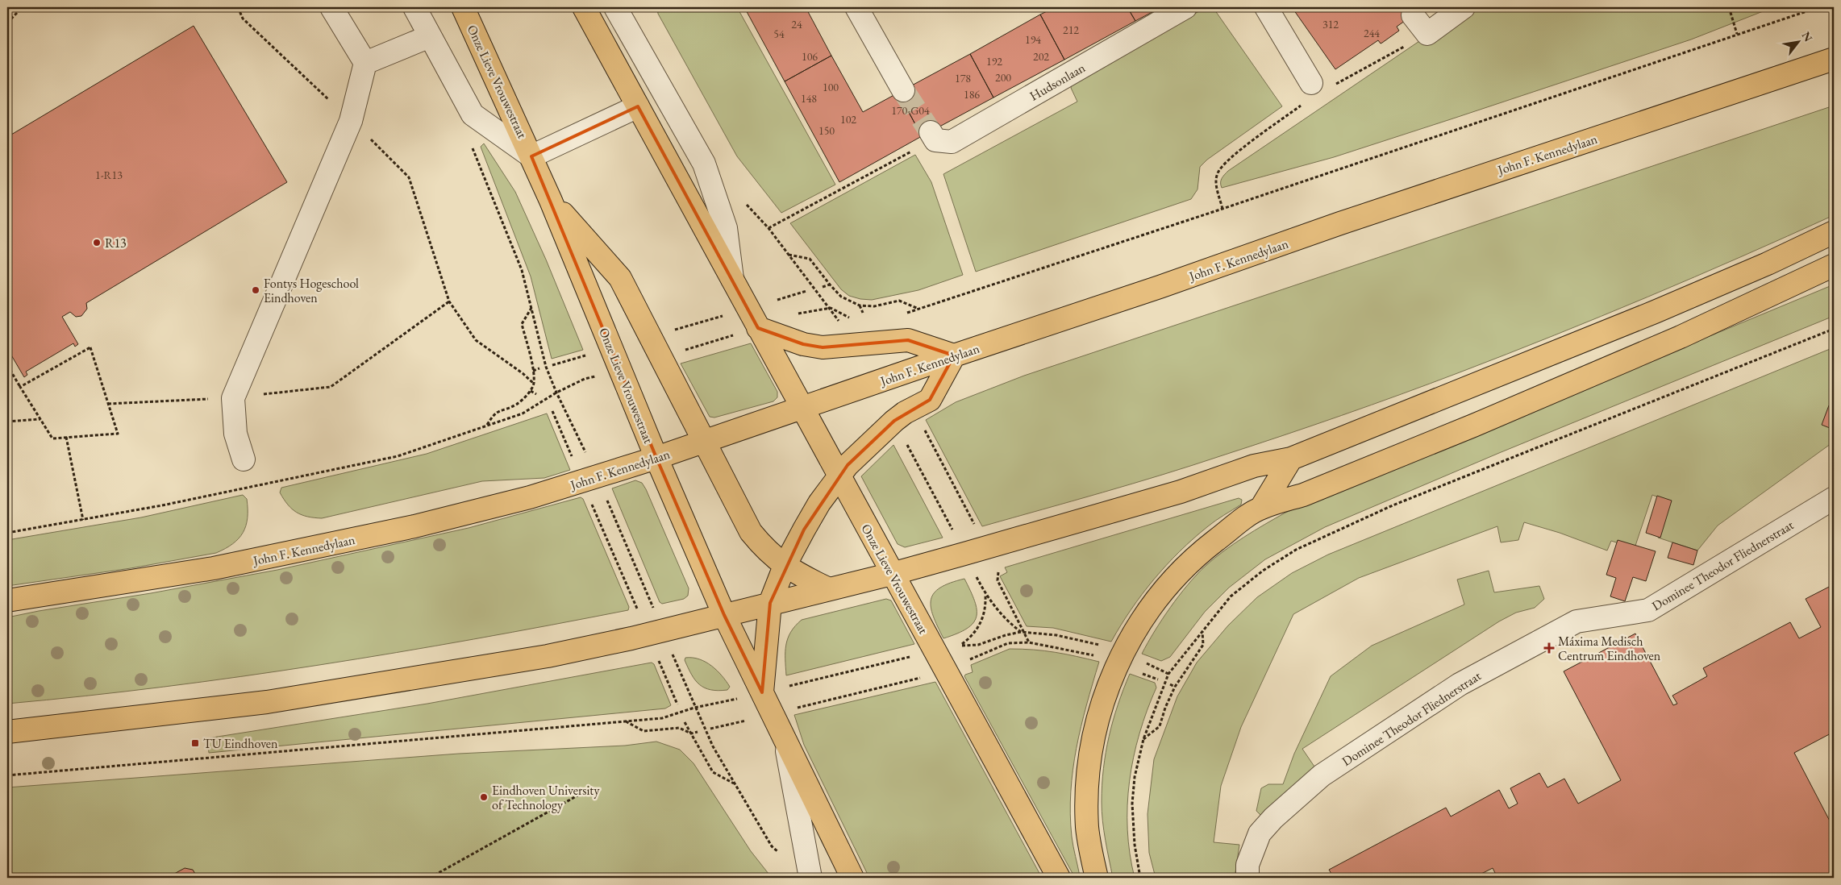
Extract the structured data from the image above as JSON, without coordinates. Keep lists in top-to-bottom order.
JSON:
{
  "streets": {
    "main road": ["Onze Lieve Vrouwestraat", "John F. Kennedylaan"],
    "street": ["Hudsonlaan", "Dominee Theodor Fliednerstraat"]
  },
  "crossings": [
    ["Onze Lieve Vrouwestraat", "John F. Kennedylaan"]
  ],
  "places": {
    "other": ["R13", "Fontys Hogeschool Eindhoven", "Eindhoven University of Technology"],
    "health": ["Máxima Medisch Centrum Eindhoven"],
    "transit": ["TU Eindhoven"]
  },
  "house_numbers": [
    "24",
    "312",
    "212",
    "244",
    "54",
    "194",
    "106",
    "202",
    "192",
    "200",
    "178",
    "100",
    "186",
    "148",
    "170-G04",
    "102",
    "150",
    "1-R13"
  ],
  "north": "top right"
}
